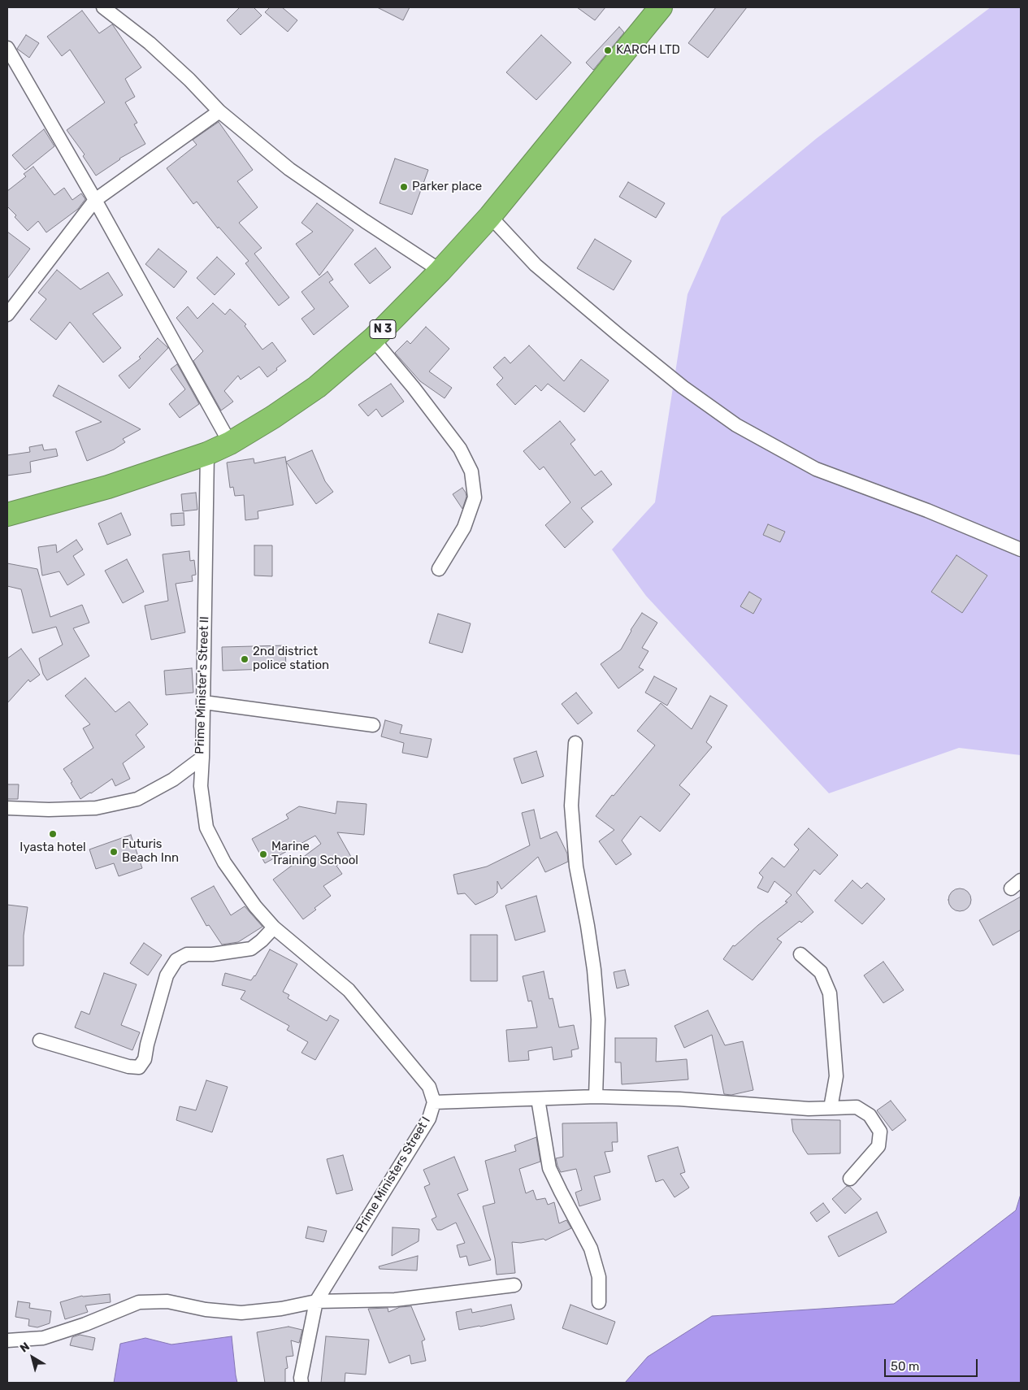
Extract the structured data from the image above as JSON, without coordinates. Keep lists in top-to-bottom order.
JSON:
{
  "streets": {
    "highway": ["N 3"],
    "street": ["Prime Minister's Street II", "Prime Ministers Street I"]
  },
  "crossings": [
    ["N 3", "Prime Minister's Street II"],
    ["Prime Minister's Street II", "Prime Ministers Street I"]
  ],
  "places": [
    "KARCH LTD",
    "Parker place",
    "2nd district police station",
    "Iyasta hotel",
    "Futuris Beach Inn",
    "Marine Training School"
  ],
  "scale_bar": "50 m",
  "north": "top left"
}
